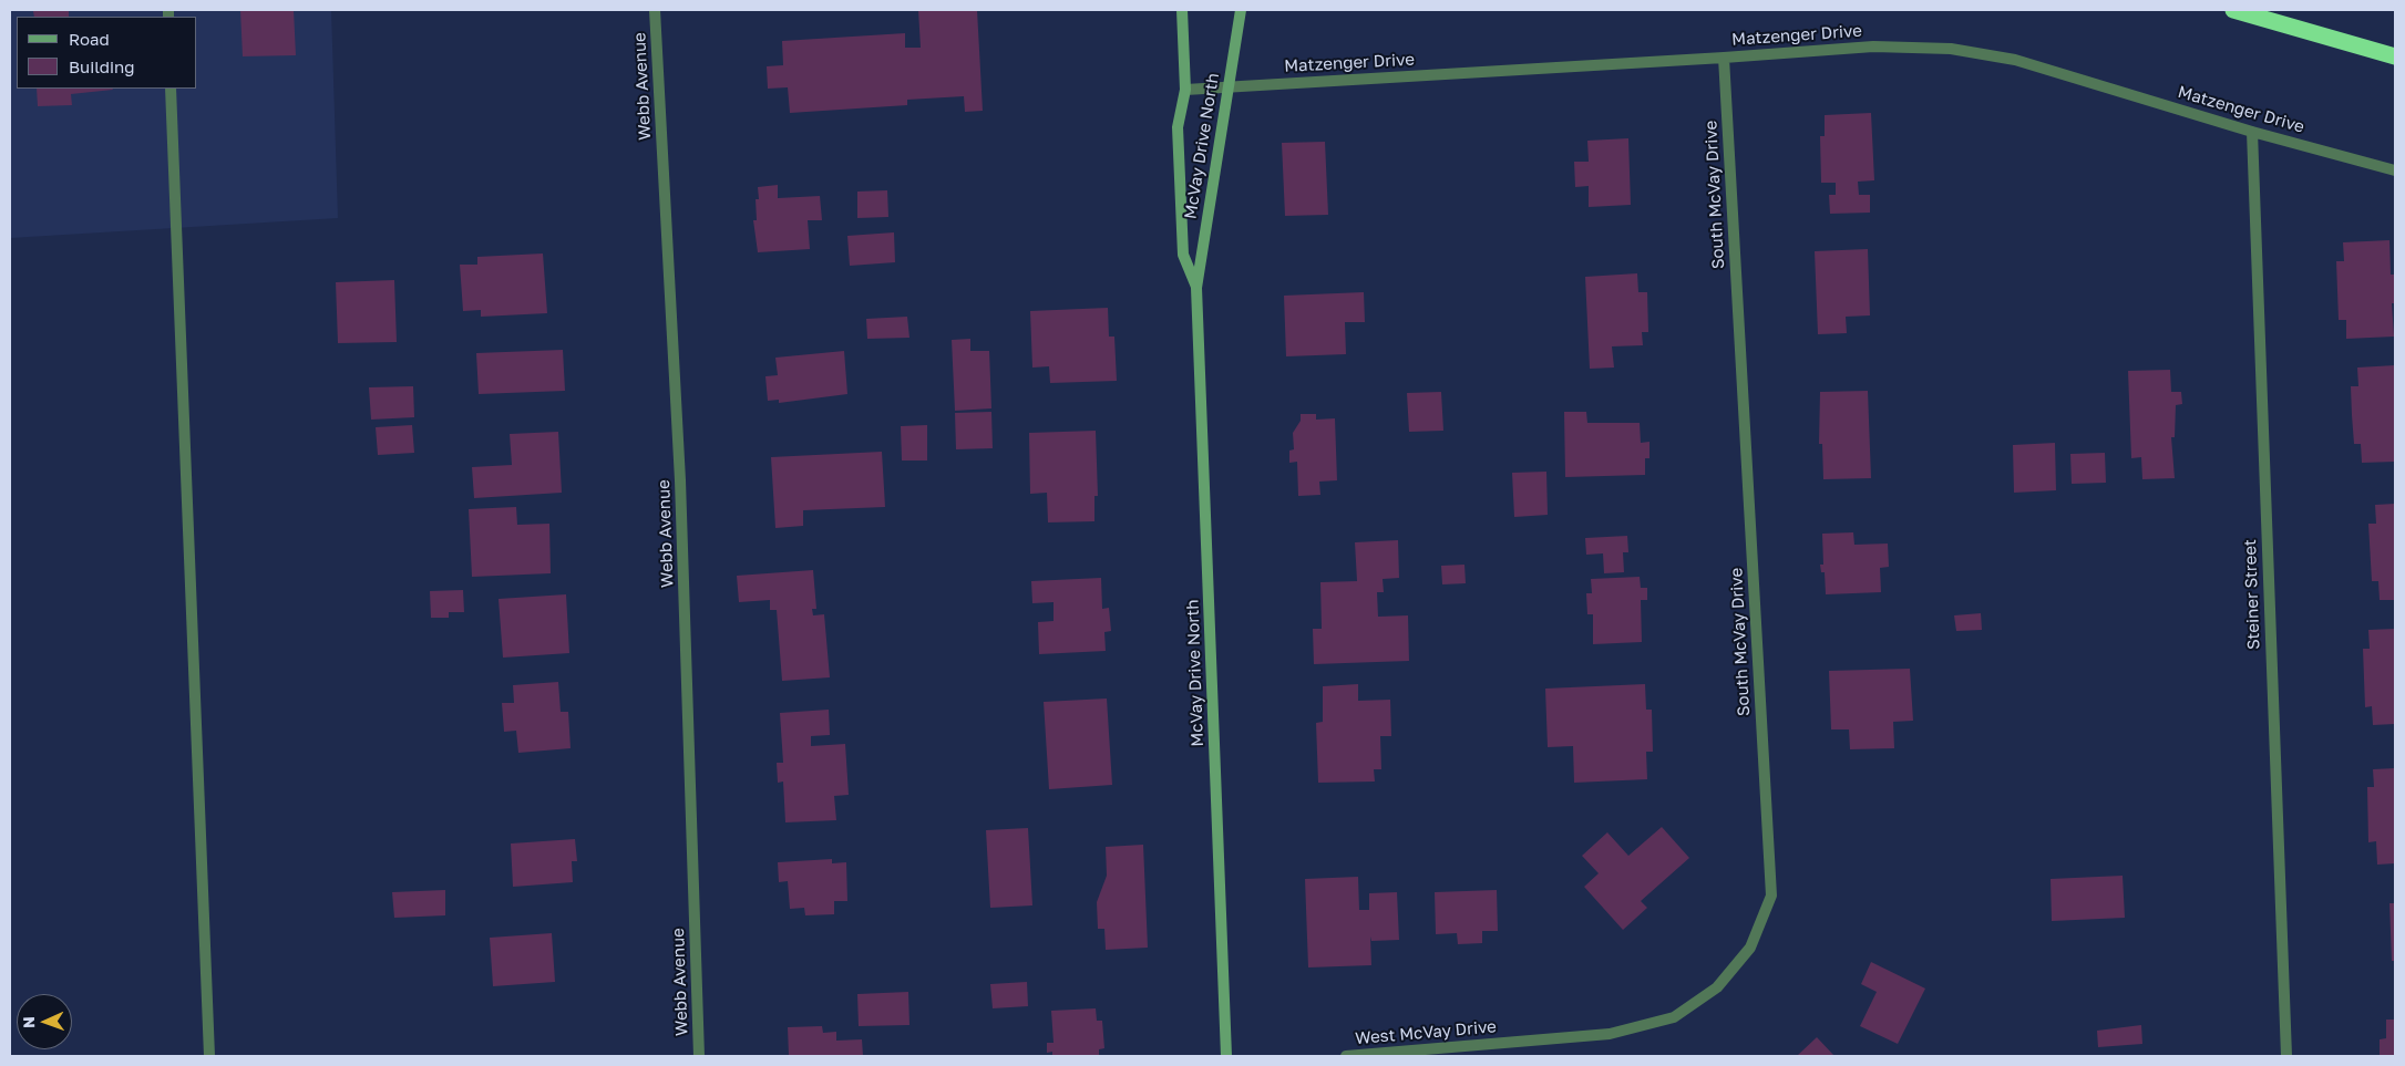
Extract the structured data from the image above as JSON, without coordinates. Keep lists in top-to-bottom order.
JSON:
{
  "streets": {
    "street": [
      "Matzenger Drive",
      "Webb Avenue",
      "McVay Drive North",
      "South McVay Drive",
      "Steiner Street",
      "West McVay Drive"
    ]
  },
  "crossings": [
    ["Matzenger Drive", "McVay Drive North"],
    ["Matzenger Drive", "South McVay Drive"],
    ["Matzenger Drive", "Steiner Street"],
    ["South McVay Drive", "West McVay Drive"]
  ],
  "legend": ["Road", "Building"],
  "north": "left"
}
